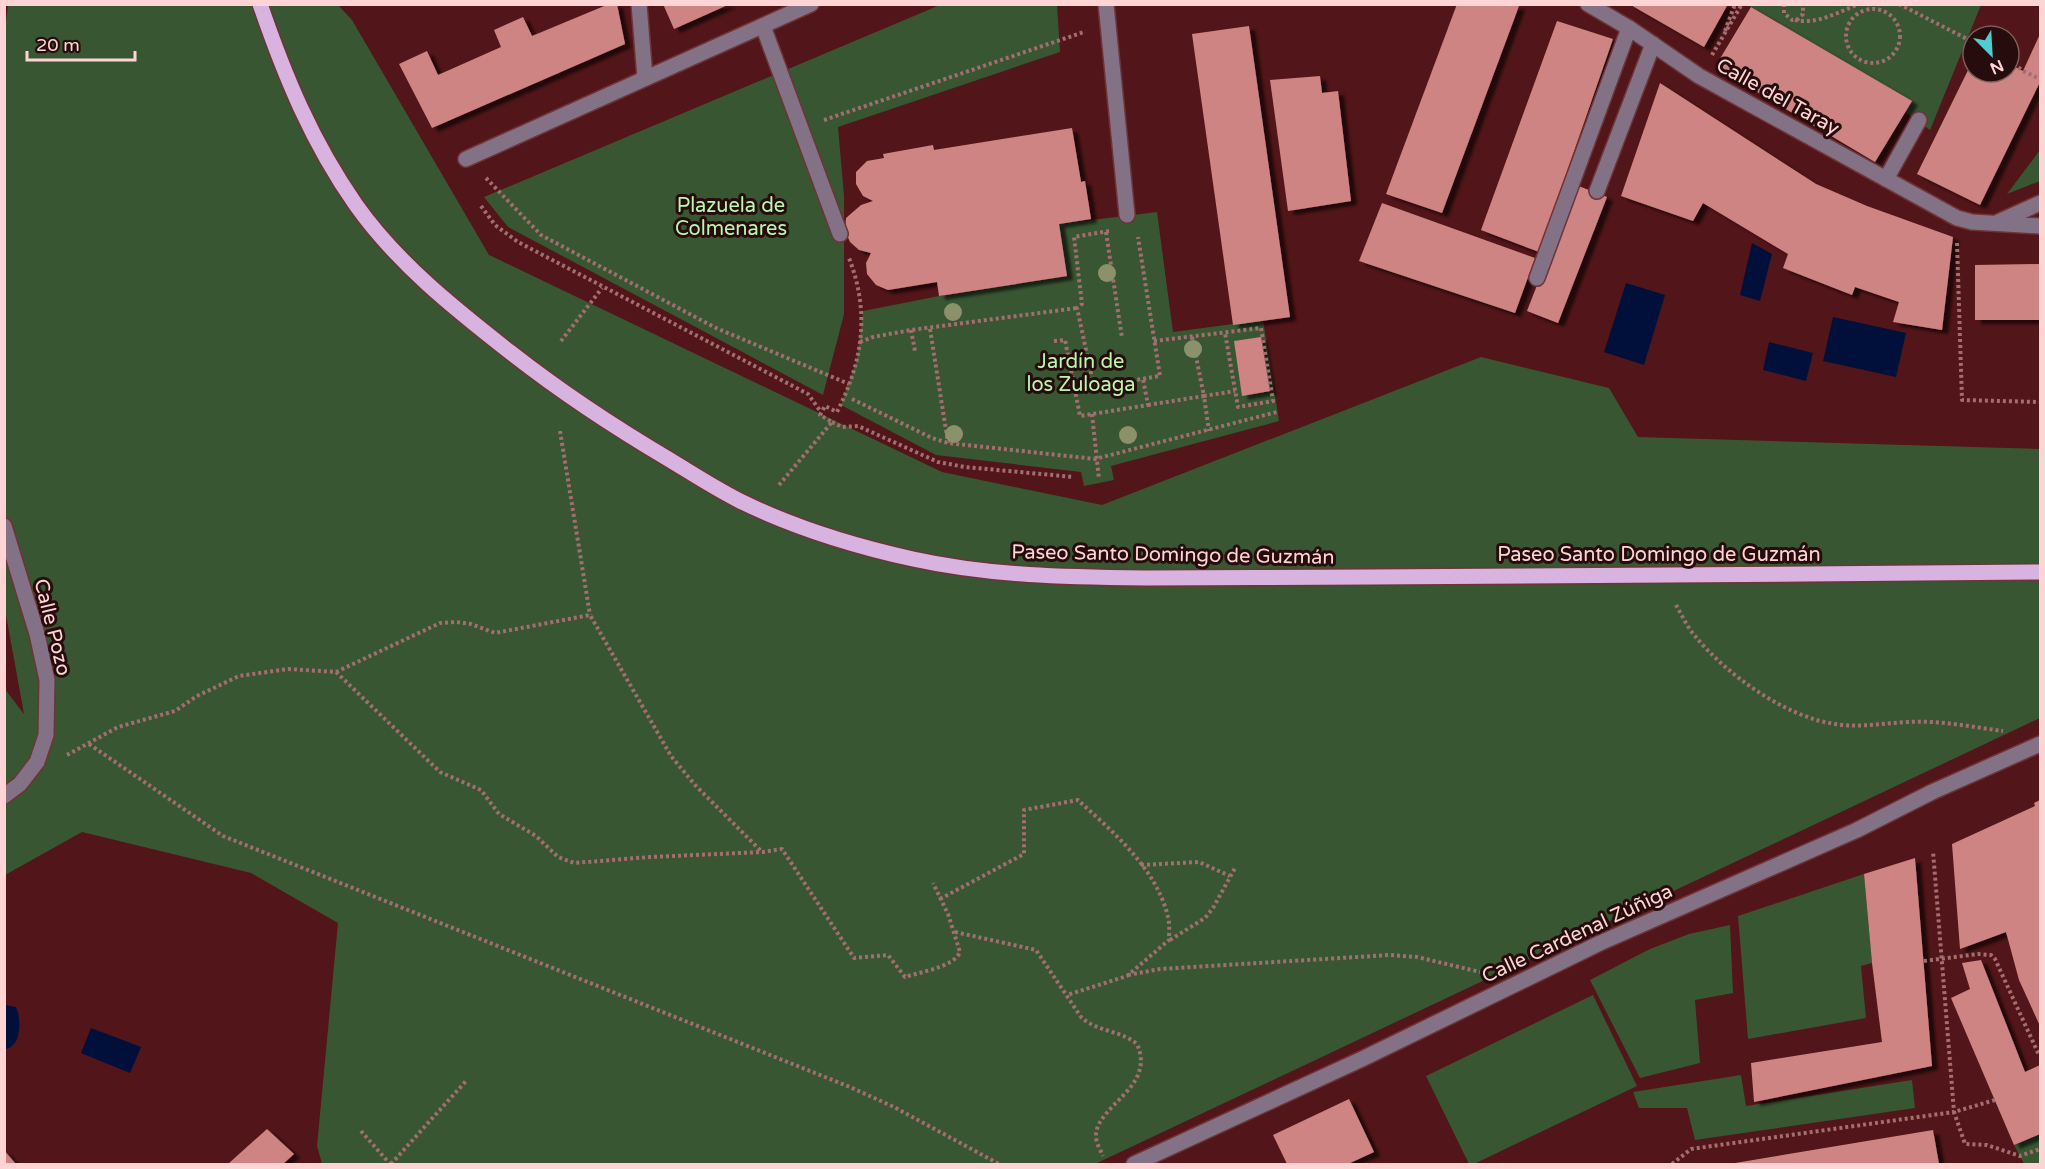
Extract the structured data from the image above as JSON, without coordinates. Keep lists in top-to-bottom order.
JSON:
{
  "streets": {
    "main road": ["Paseo Santo Domingo de Guzmán"],
    "street": ["Calle del Taray", "Calle Pozo", "Calle Cardenal Zúñiga"]
  },
  "parks": ["Plazuela de Colmenares", "Jardín de los Zuloaga"],
  "scale_bar": "20 m",
  "north": "bottom right"
}
